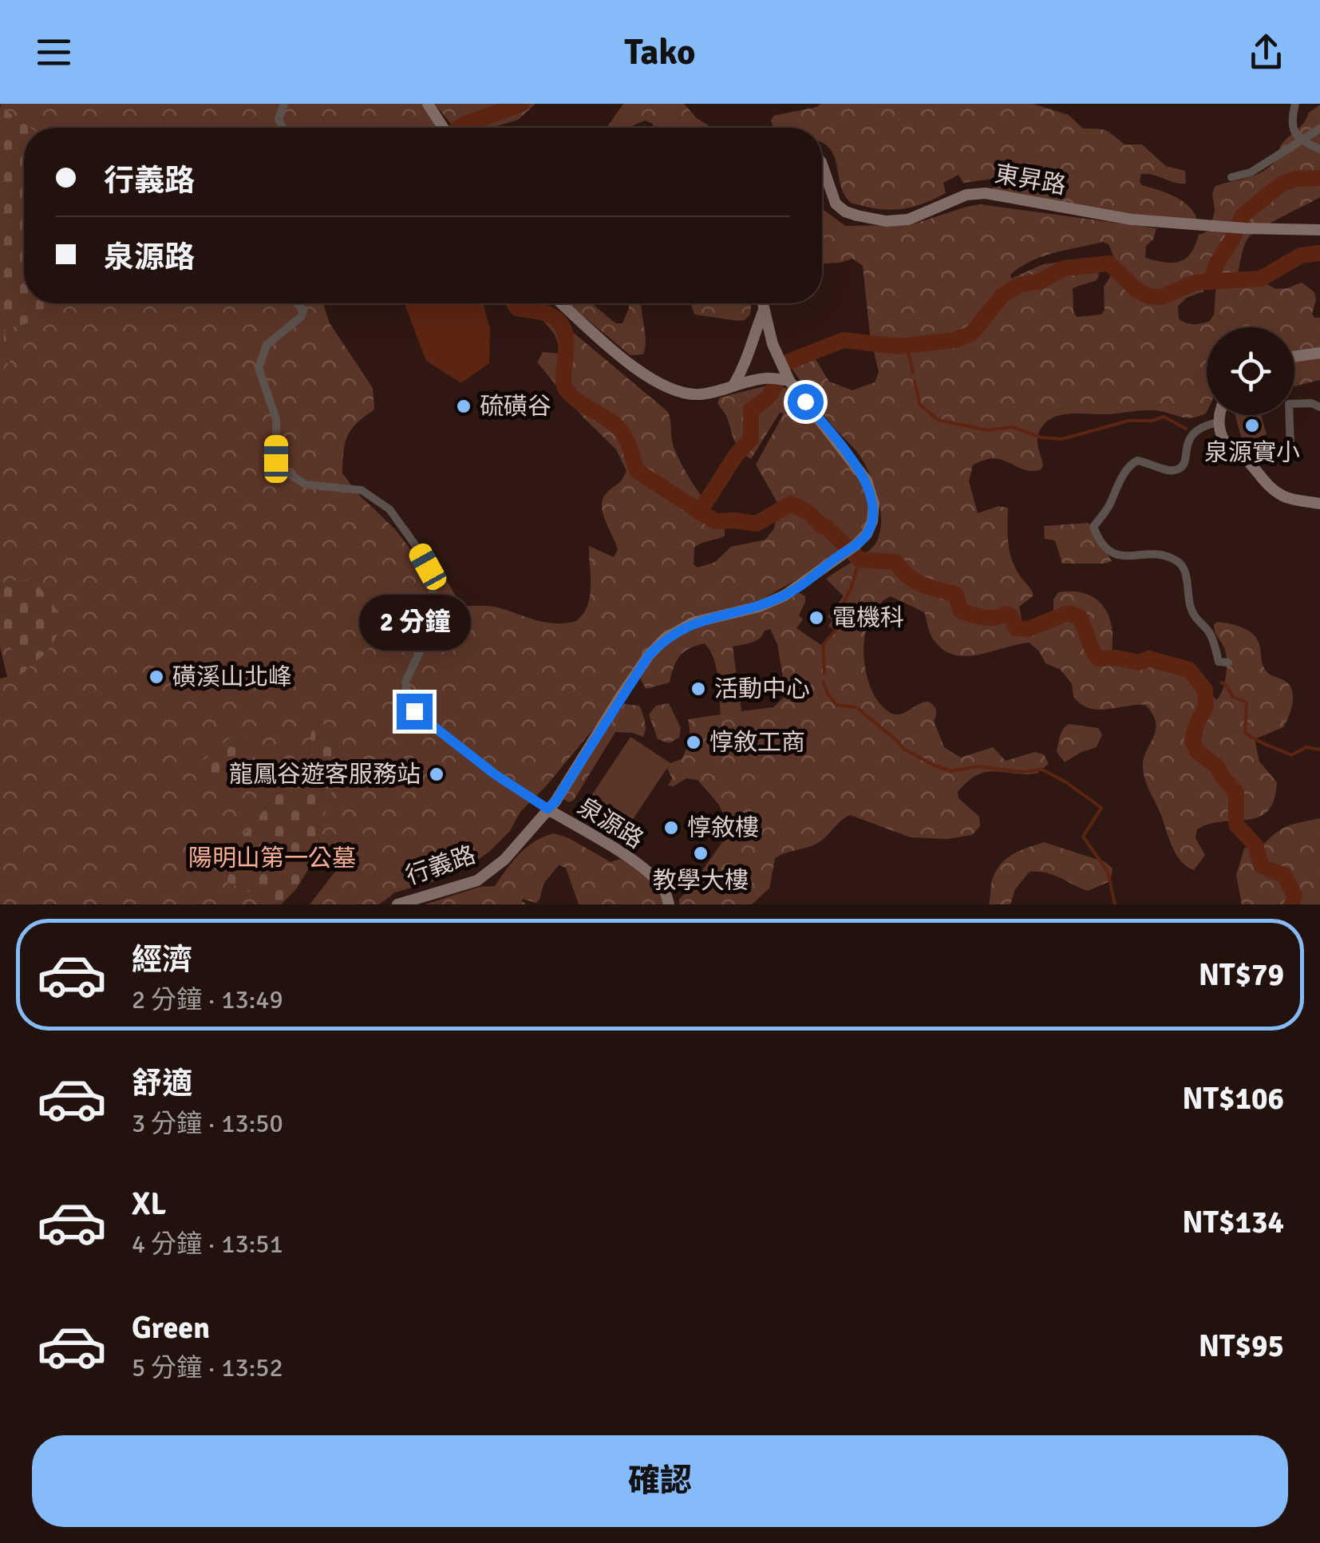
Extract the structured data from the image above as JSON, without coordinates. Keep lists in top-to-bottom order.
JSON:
{
  "streets": {
    "street": ["東昇路", "泉源路", "行義路"]
  },
  "crossings": [
    ["泉源路", "行義路"]
  ],
  "parks": ["陽明山第一公墓"],
  "places": [
    "硫磺谷",
    "泉源實小",
    "電機科",
    "磺溪山北峰",
    "活動中心",
    "惇敘工商",
    "龍鳳谷遊客服務站",
    "惇敘樓",
    "教學大樓"
  ],
  "page": {
    "header": "Tako",
    "banner": ["行義路", "泉源路"],
    "bubble": "2 分鐘",
    "list": [
      {
        "name": "經濟",
        "note": "2 分鐘 · 13:49",
        "value": "NT$79"
      },
      {
        "name": "舒適",
        "note": "3 分鐘 · 13:50",
        "value": "NT$106"
      },
      {
        "name": "XL",
        "note": "4 分鐘 · 13:51",
        "value": "NT$134"
      },
      {
        "name": "Green",
        "note": "5 分鐘 · 13:52",
        "value": "NT$95"
      }
    ],
    "buttons": "確認"
  }
}
